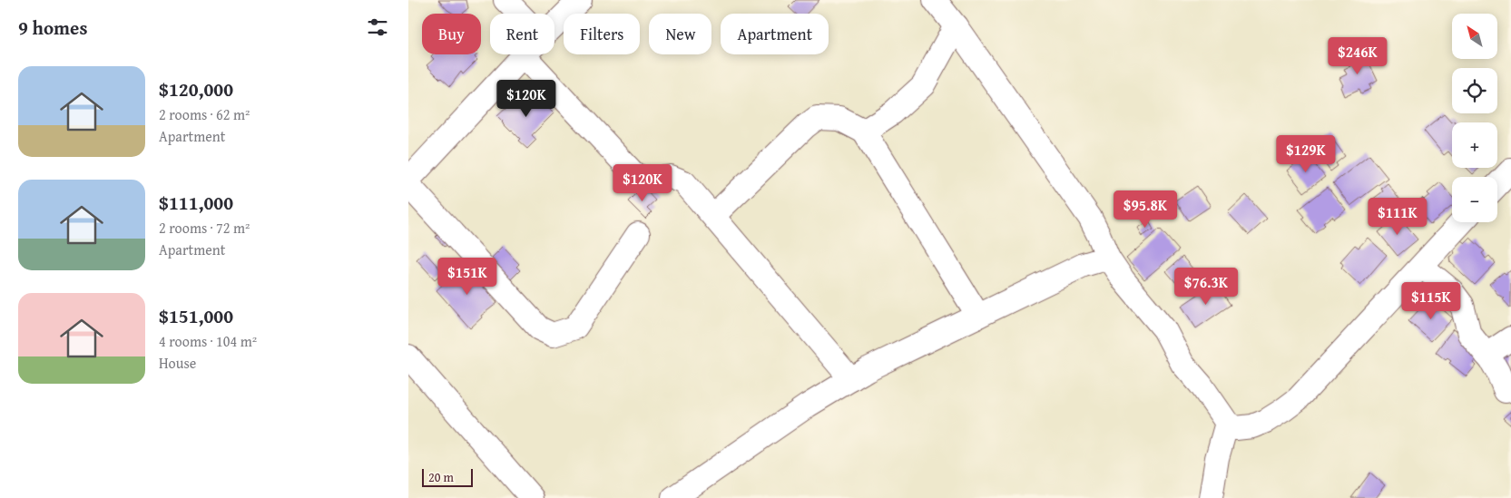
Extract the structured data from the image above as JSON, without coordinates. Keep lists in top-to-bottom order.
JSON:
{
  "scale_bar": "20 m",
  "north": "top left",
  "page": {
    "heading": "9 homes",
    "map_buttons": ["+", "−"],
    "chip": [
      "Buy",
      "Rent",
      "Filters",
      "New",
      "Apartment"
    ],
    "price": [
      "$246K",
      "$120K",
      "$129K",
      "$120K",
      "$95.8K",
      "$111K",
      "$151K",
      "$76.3K",
      "$115K"
    ],
    "list": [
      {
        "name": "$120,000",
        "note": "2 rooms · 62 m² · Apartment"
      },
      {
        "name": "$111,000",
        "note": "2 rooms · 72 m² · Apartment"
      },
      {
        "name": "$151,000",
        "note": "4 rooms · 104 m² · House"
      }
    ],
    "scale": "20 m"
  }
}
